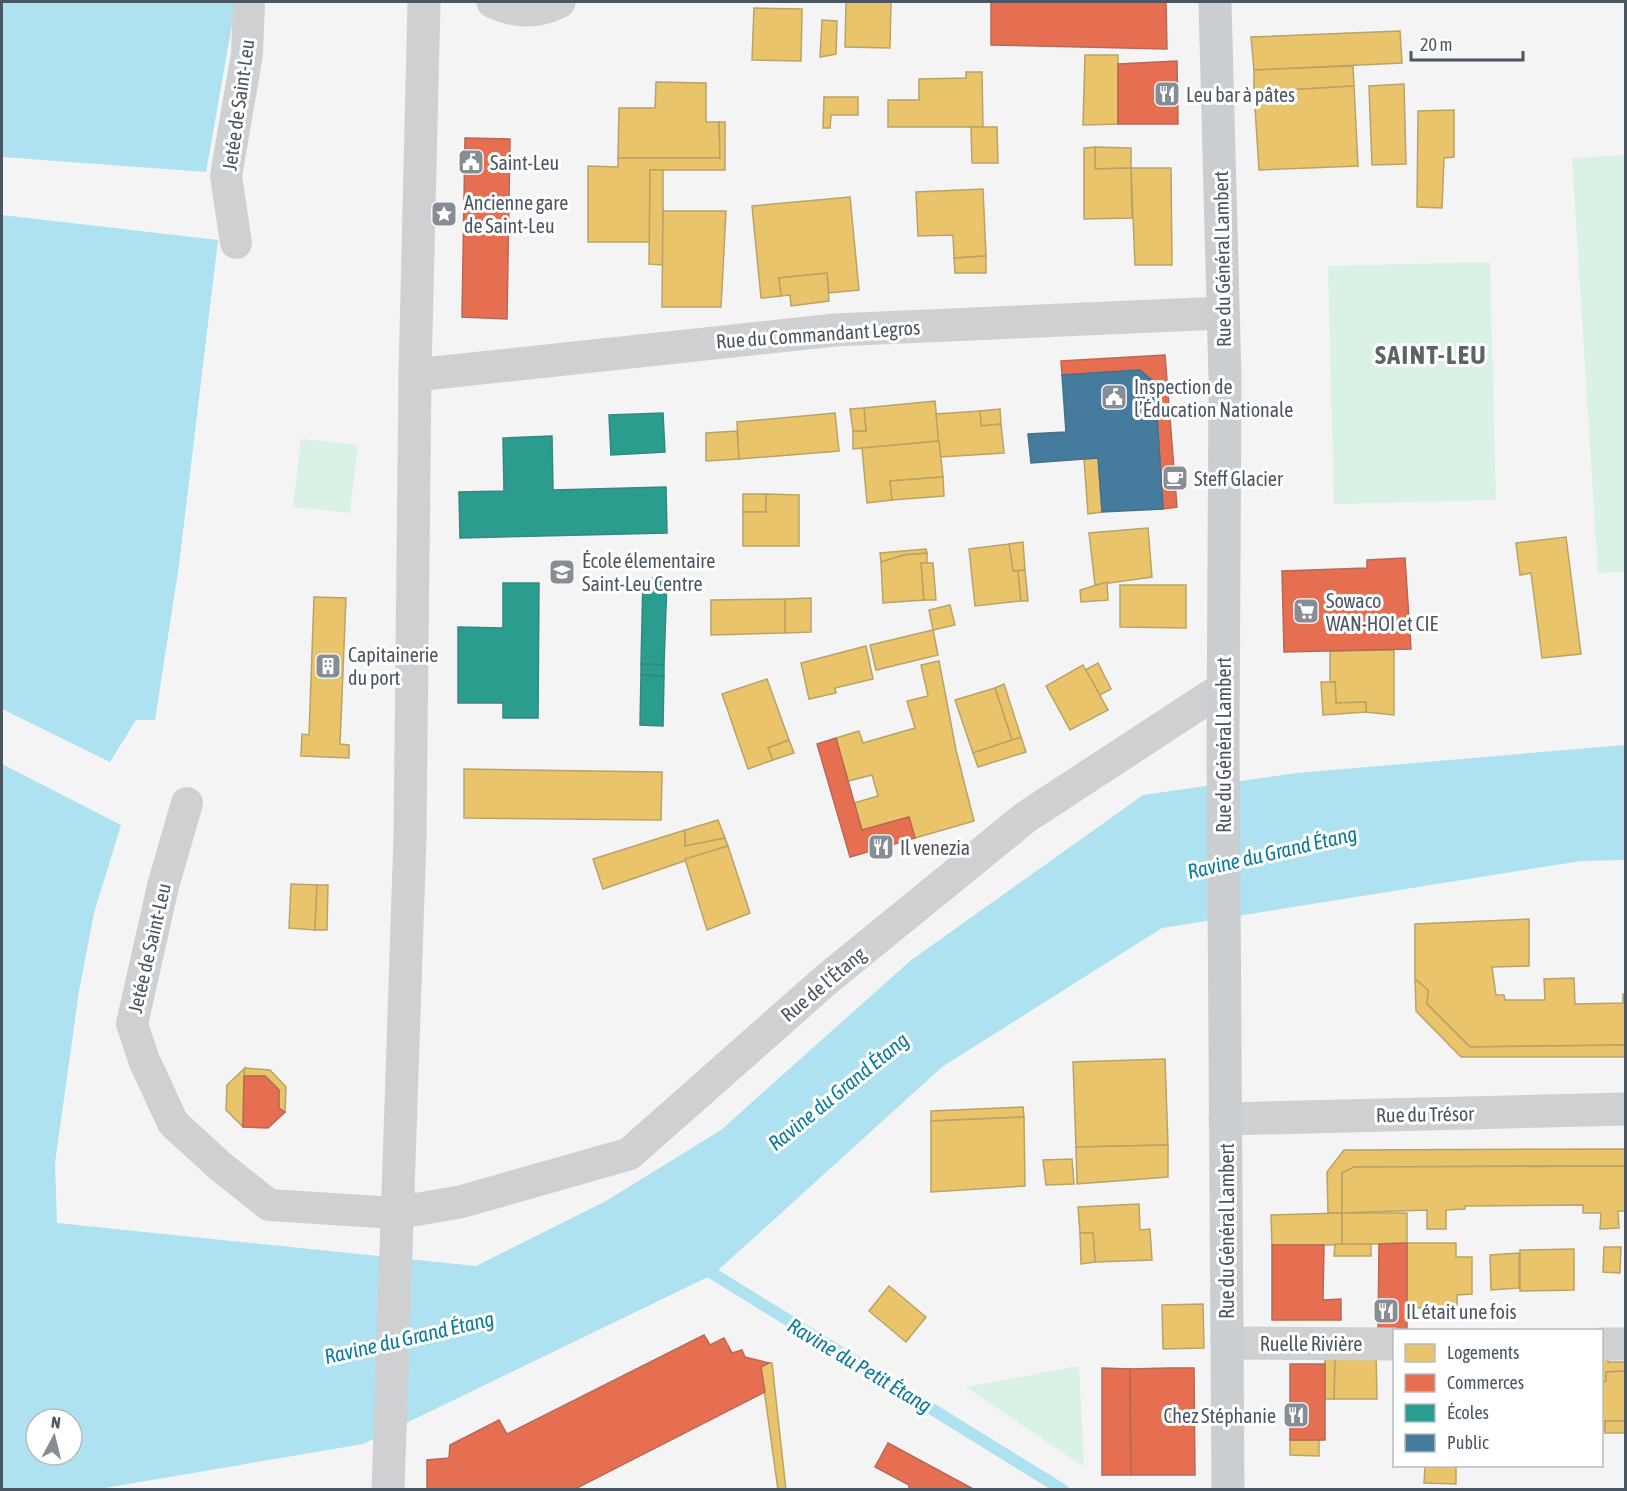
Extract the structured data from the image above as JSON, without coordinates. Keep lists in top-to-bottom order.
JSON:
{
  "streets": {
    "main road": ["Rue du Général Lambert"],
    "street": [
      "Jetée de Saint-Leu",
      "Rue du Commandant Legros",
      "Rue de l'Étang",
      "Rue du Trésor",
      "Ruelle Rivière"
    ]
  },
  "crossings": [
    ["Jetée de Saint-Leu", "Rue de l'Étang"],
    ["Rue du Général Lambert", "Rue du Commandant Legros"],
    ["Rue du Général Lambert", "Rue de l'Étang"],
    ["Rue du Général Lambert", "Rue du Trésor"],
    ["Rue du Général Lambert", "Ruelle Rivière"]
  ],
  "districts": ["SAINT-LEU"],
  "water": ["Ravine du Grand Étang", "Ravine du Petit Étang"],
  "places": {
    "restaurant": [
      "Leu bar à pâtes",
      "Il venezia",
      "IL était une fois",
      "Chez Stéphanie"
    ],
    "public building": ["Saint-Leu", "Inspection de l’Éducation Nationale"],
    "place": ["Ancienne gare de Saint-Leu"],
    "cafe": ["Steff Glacier"],
    "school or university": ["École élementaire Saint-Leu Centre"],
    "supermarket": ["Sowaco WAN-HOI et CIE"],
    "building": ["Capitainerie du port"]
  },
  "legend": [
    "Logements",
    "Commerces",
    "Écoles",
    "Public"
  ],
  "scale_bar": "20 m",
  "north": "top"
}
